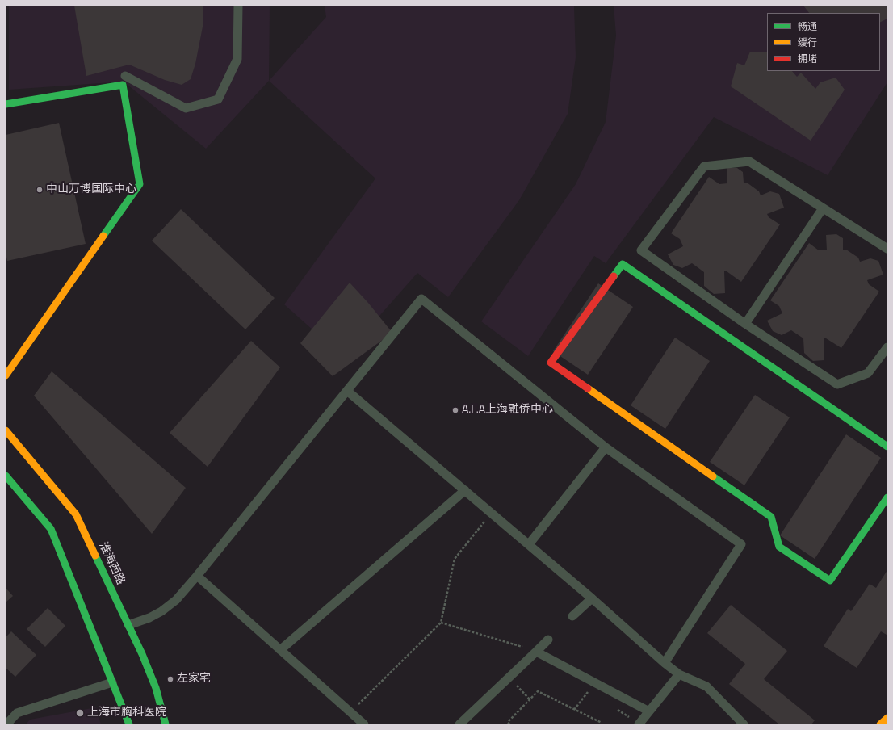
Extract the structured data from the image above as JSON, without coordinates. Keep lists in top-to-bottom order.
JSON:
{
  "streets": {
    "street": ["淮海西路"]
  },
  "places": [
    "中山万博国际中心",
    "A.F.A上海融侨中心",
    "左家宅",
    "上海市胸科医院"
  ],
  "legend": ["畅通", "缓行", "拥堵"]
}
